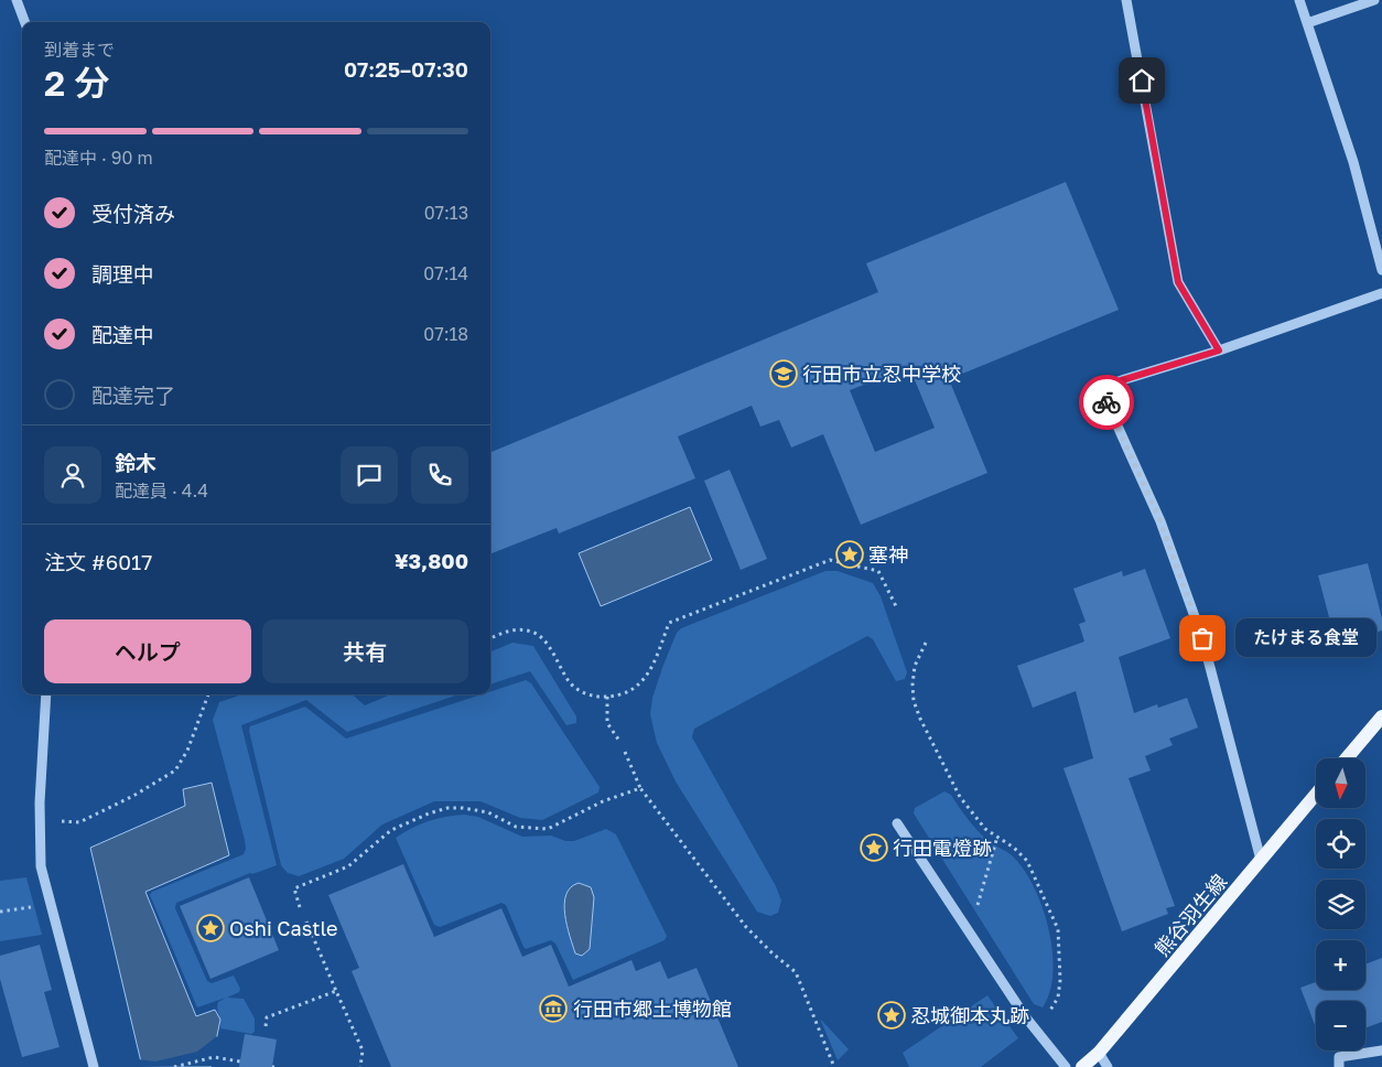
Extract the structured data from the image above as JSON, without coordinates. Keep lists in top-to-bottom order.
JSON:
{
  "streets": {
    "main road": ["熊谷羽生線"]
  },
  "places": {
    "school or university": ["行田市立忍中学校"],
    "place": [
      "塞神",
      "行田電燈跡",
      "Oshi Castle",
      "忍城御本丸跡"
    ],
    "other": ["たけまる食堂"],
    "museum": ["行田市郷土博物館"]
  },
  "north": "bottom",
  "page": {
    "heading": ["2 分", "到着まで", "07:25–07:30"],
    "panel": [
      "鈴木",
      "配達員 · 4.4",
      "注文 #6017",
      "¥3,800"
    ],
    "bar": "配達中 · 90 m",
    "list": [
      ["受付済み", "07:13"],
      ["調理中", "07:14"],
      ["配達中", "07:18"],
      "配達完了"
    ],
    "buttons": ["ヘルプ", "共有"],
    "bubble": "たけまる食堂",
    "map_buttons": ["+", "−"]
  }
}
